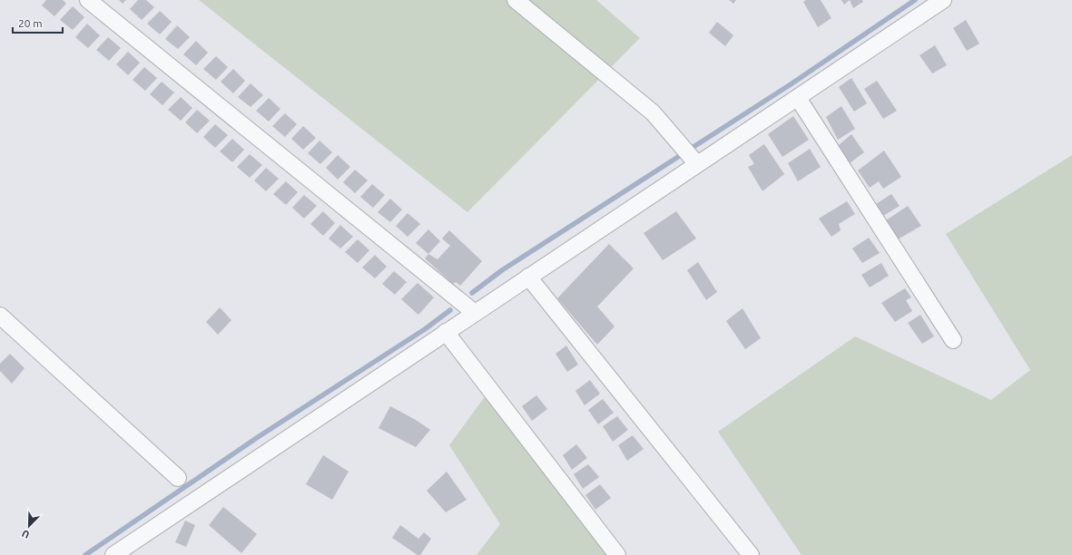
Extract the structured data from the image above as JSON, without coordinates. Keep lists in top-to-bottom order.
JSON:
{
  "scale_bar": "20 m",
  "north": "bottom left"
}
